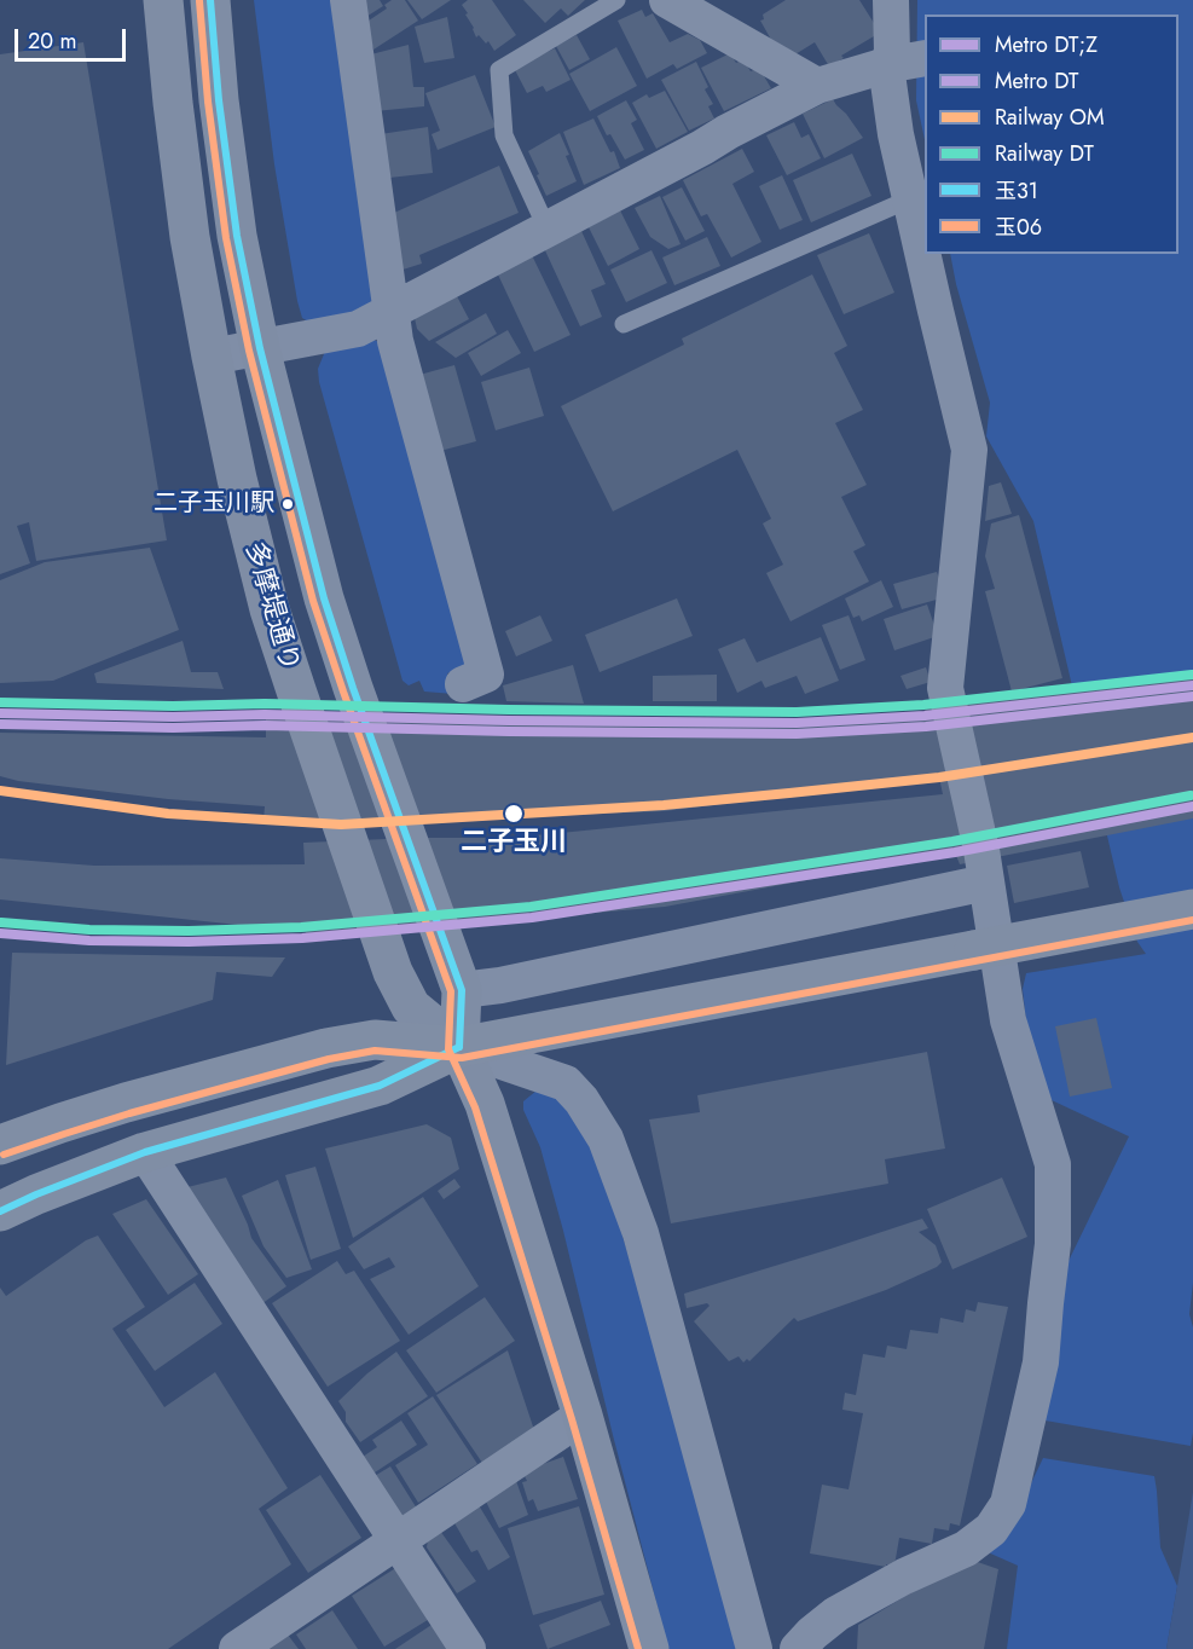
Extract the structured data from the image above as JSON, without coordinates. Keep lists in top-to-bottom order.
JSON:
{
  "streets": {
    "main road": ["多摩堤通り"]
  },
  "places": ["二子玉川駅", "二子玉川"],
  "lines": [
    "transit line 玉31",
    "transit line 玉06",
    "rail line DT",
    "metro line DT;Z",
    "metro line DT",
    "rail line OM"
  ],
  "legend": [
    "Metro DT;Z",
    "Metro DT",
    "Railway OM",
    "Railway DT",
    "玉31",
    "玉06"
  ],
  "scale_bar": "20 m"
}
